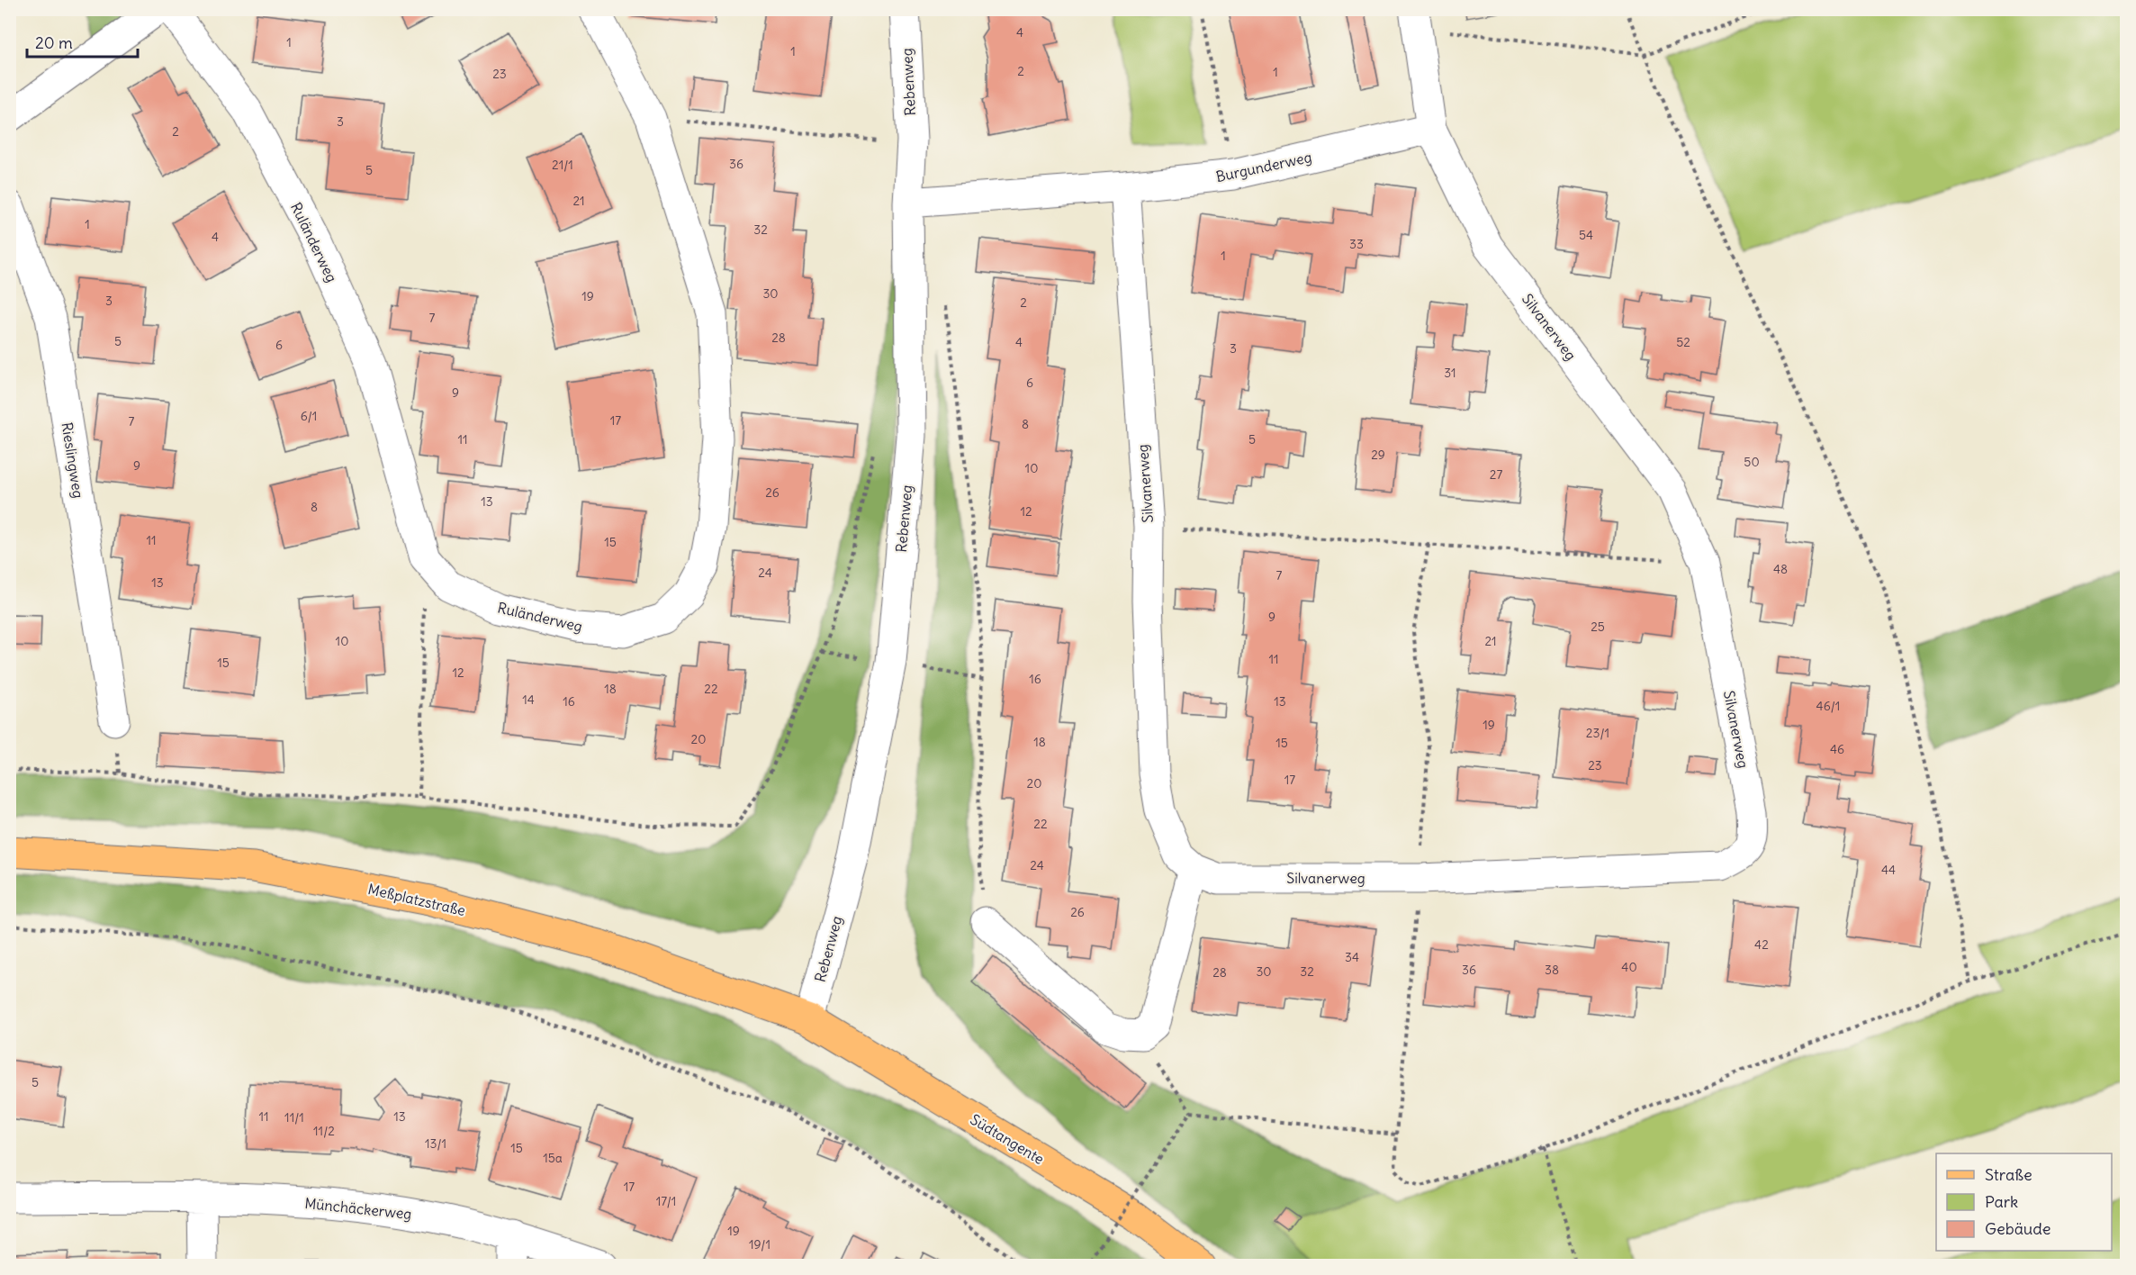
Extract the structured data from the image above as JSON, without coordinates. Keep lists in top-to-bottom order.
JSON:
{
  "streets": {
    "main road": ["Meßplatzstraße", "Südtangente"],
    "street": [
      "Rebenweg",
      "Burgunderweg",
      "Ruländerweg",
      "Silvanerweg",
      "Rieslingweg",
      "Münchäckerweg"
    ]
  },
  "crossings": [
    ["Rebenweg", "Burgunderweg"],
    ["Rebenweg", "Meßplatzstraße"],
    ["Rebenweg", "Südtangente"],
    ["Burgunderweg", "Silvanerweg"],
    ["Meßplatzstraße", "Südtangente"]
  ],
  "house_numbers": [
    "4",
    "1",
    "1",
    "2",
    "1",
    "23",
    "3",
    "2",
    "36",
    "21/1",
    "5",
    "21",
    "1",
    "32",
    "54",
    "4",
    "33",
    "1",
    "30",
    "19",
    "3",
    "2",
    "7",
    "28",
    "5",
    "4",
    "52",
    "6",
    "3",
    "31",
    "6",
    "9",
    "6/1",
    "17",
    "7",
    "8",
    "11",
    "5",
    "29",
    "50",
    "9",
    "10",
    "27",
    "26",
    "13",
    "8",
    "12",
    "11",
    "15",
    "48",
    "24",
    "7",
    "13",
    "9",
    "25",
    "10",
    "21",
    "11",
    "15",
    "12",
    "16",
    "18",
    "22",
    "14",
    "16",
    "13",
    "46/1",
    "19",
    "23/1",
    "20",
    "18",
    "15",
    "46",
    "23",
    "17",
    "20",
    "22",
    "24",
    "44",
    "26",
    "42",
    "34",
    "40",
    "36",
    "38",
    "30",
    "32",
    "28",
    "5",
    "11",
    "13",
    "11/1",
    "11/2",
    "13/1",
    "15",
    "15a",
    "17",
    "17/1",
    "19",
    "19/1"
  ],
  "legend": ["Straße", "Park", "Gebäude"],
  "scale_bar": "20 m"
}
